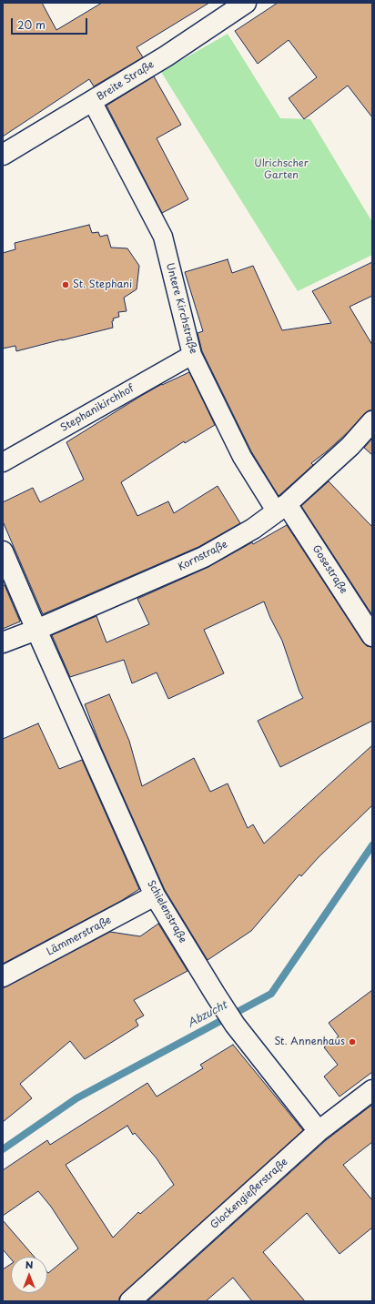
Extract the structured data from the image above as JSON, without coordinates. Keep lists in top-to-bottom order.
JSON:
{
  "streets": {
    "street": [
      "Breite Straße",
      "Untere Kirchstraße",
      "Stephanikirchhof",
      "Kornstraße",
      "Gosestraße",
      "Schielenstraße",
      "Lämmerstraße",
      "Glockengießerstraße"
    ]
  },
  "crossings": [
    ["Breite Straße", "Untere Kirchstraße"],
    ["Untere Kirchstraße", "Stephanikirchhof"],
    ["Untere Kirchstraße", "Kornstraße"],
    ["Untere Kirchstraße", "Gosestraße"],
    ["Kornstraße", "Gosestraße"],
    ["Kornstraße", "Schielenstraße"],
    ["Schielenstraße", "Lämmerstraße"],
    ["Schielenstraße", "Glockengießerstraße"]
  ],
  "water": ["Abzucht"],
  "parks": ["Ulrichscher Garten"],
  "places": ["St. Stephani", "St. Annenhaus"],
  "scale_bar": "20 m",
  "north": "top"
}
